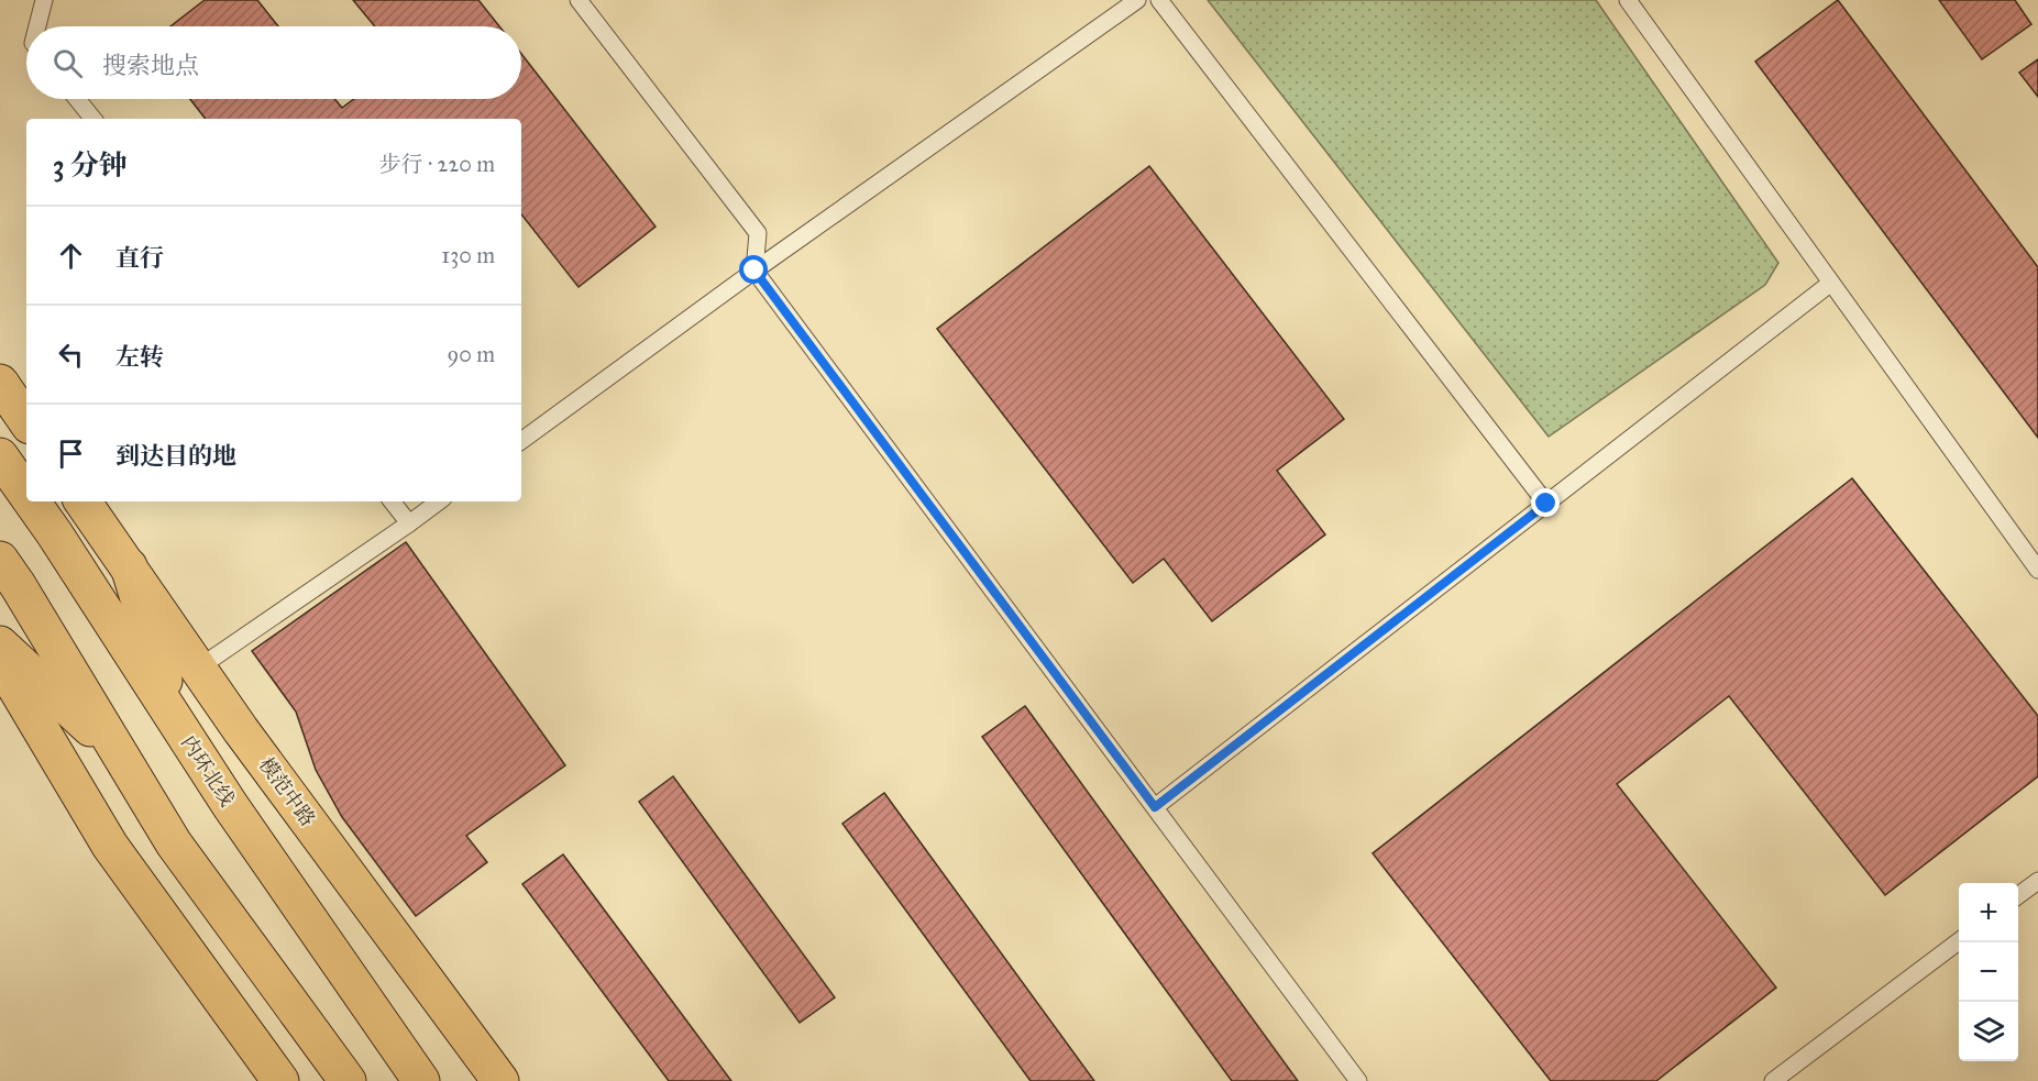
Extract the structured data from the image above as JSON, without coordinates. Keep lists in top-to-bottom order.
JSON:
{
  "streets": {
    "main road": ["内环北线", "模范中路"]
  },
  "page": {
    "search": "搜索地点",
    "heading": ["3 分钟", "步行 · 220 m"],
    "list": [
      ["直行", "130 m"],
      ["左转", "90 m"],
      "到达目的地"
    ],
    "map_buttons": ["+", "−"]
  }
}
